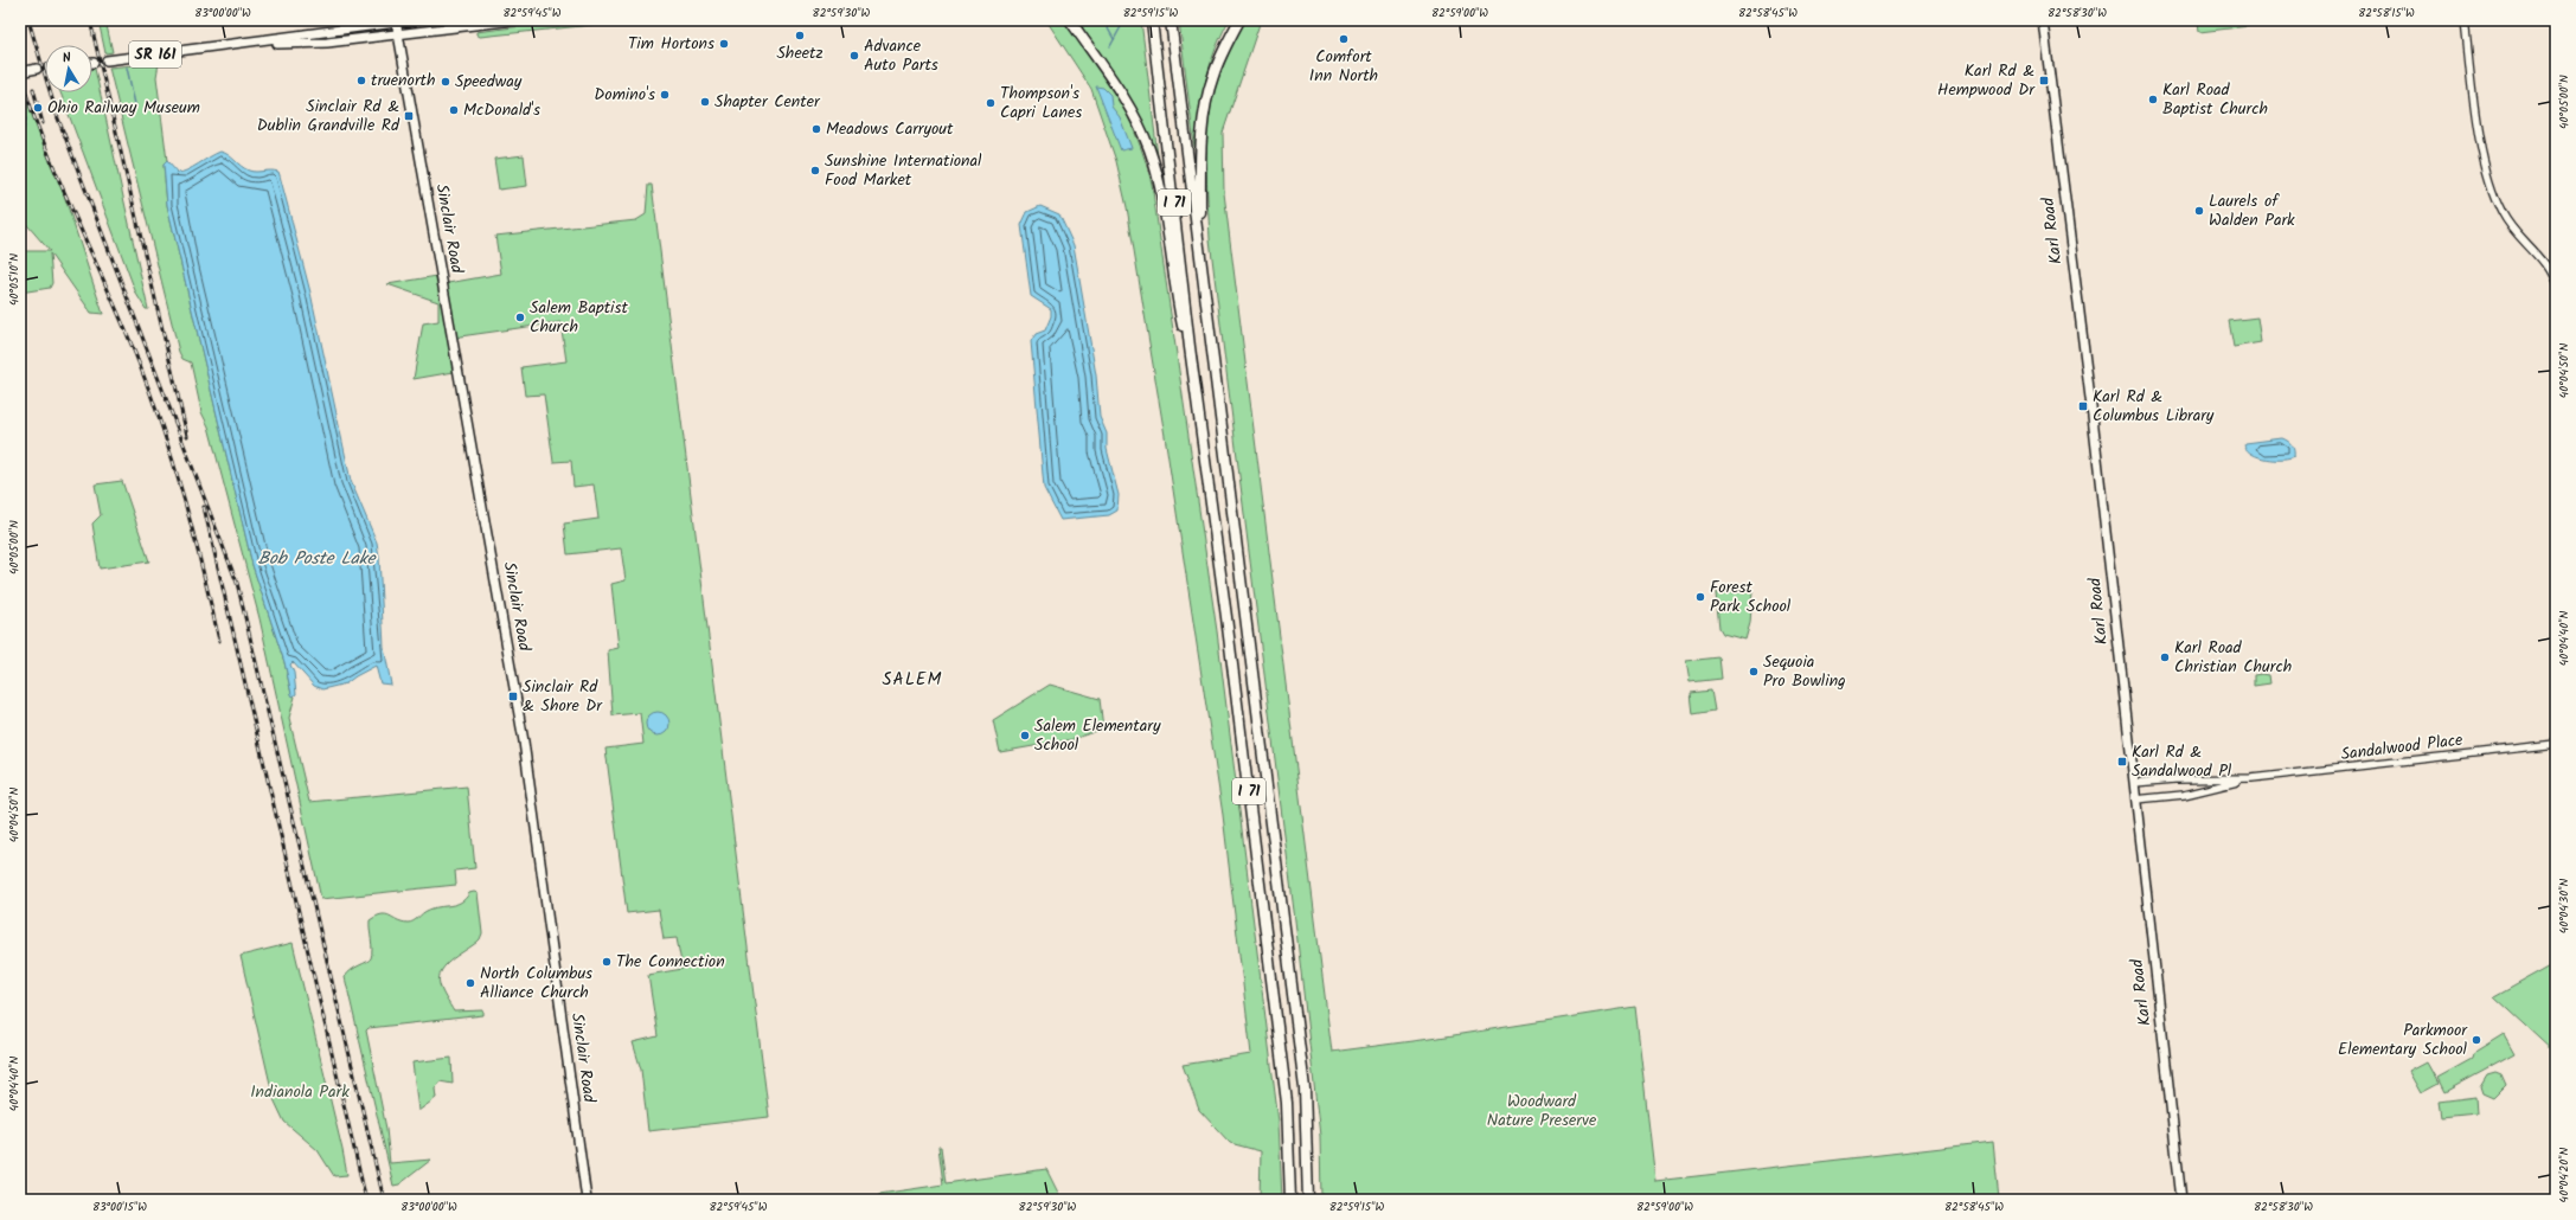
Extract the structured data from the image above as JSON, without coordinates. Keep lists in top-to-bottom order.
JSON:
{
  "streets": {
    "highway": ["I 71"],
    "main road": ["SR 161", "Sinclair Road", "Karl Road"],
    "street": ["Sandalwood Place"]
  },
  "crossings": [
    ["SR 161", "Sinclair Road"],
    ["Karl Road", "Sandalwood Place"]
  ],
  "districts": ["SALEM"],
  "water": ["Bob Poste Lake"],
  "parks": ["Indianola Park", "Woodward Nature Preserve"],
  "places": {
    "other": [
      "Sheetz",
      "Comfort Inn North",
      "Tim Hortons",
      "Advance Auto Parts",
      "truenorth",
      "Speedway",
      "Domino's",
      "Karl Road Baptist Church",
      "Shapter Center",
      "Thompson's Capri Lanes",
      "Ohio Railway Museum",
      "McDonald's",
      "Meadows Carryout",
      "Sunshine International Food Market",
      "Laurels of Walden Park",
      "Salem Baptist Church",
      "Forest Park School",
      "Karl Road Christian Church",
      "Sequoia Pro Bowling",
      "Salem Elementary School",
      "The Connection",
      "North Columbus Alliance Church",
      "Parkmoor Elementary School"
    ],
    "transit": [
      "Karl Rd & Hempwood Dr",
      "Sinclair Rd & Dublin Grandville Rd",
      "Karl Rd & Columbus Library",
      "Sinclair Rd & Shore Dr",
      "Karl Rd & Sandalwood Pl"
    ]
  },
  "north": "top",
  "coordinates": [
    "83°00'00\"W",
    "82°59'45\"W",
    "82°59'30\"W",
    "82°59'15\"W",
    "82°59'00\"W",
    "82°58'45\"W",
    "82°58'30\"W",
    "82°58'15\"W",
    "40°05'00\"N",
    "40°05'10\"N",
    "40°04'50\"N",
    "40°04'40\"N",
    "40°04'30\"N",
    "40°04'20\"N",
    "83°00'15\"W"
  ]
}
